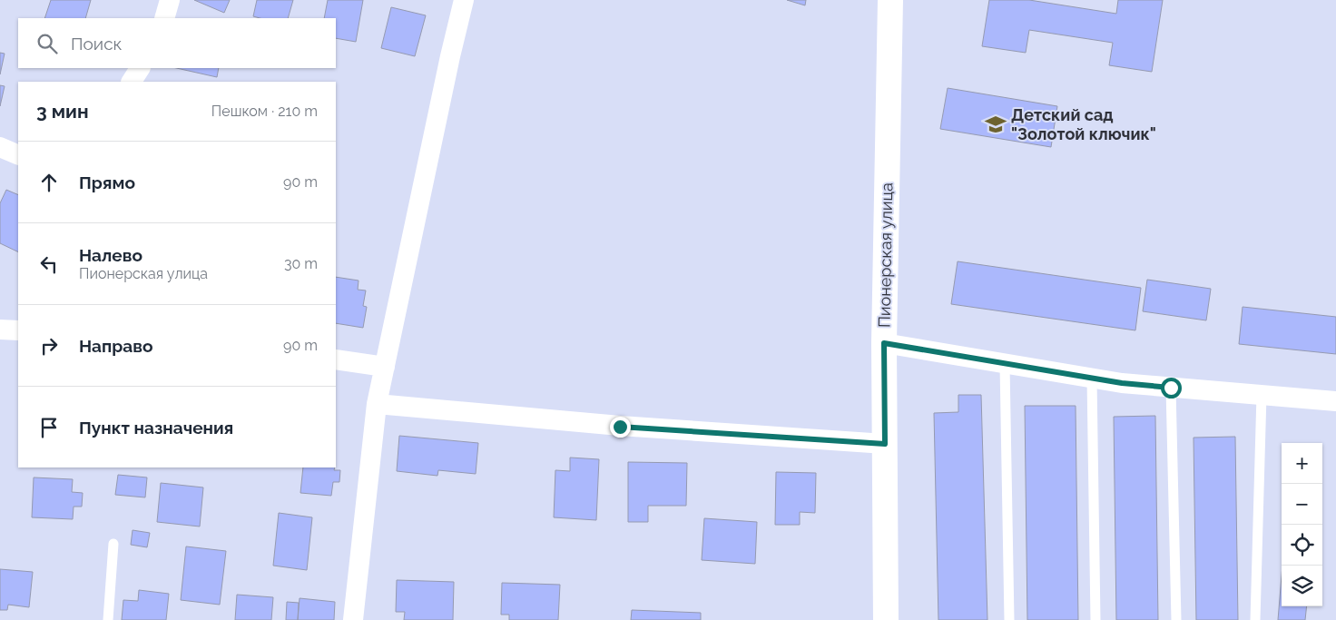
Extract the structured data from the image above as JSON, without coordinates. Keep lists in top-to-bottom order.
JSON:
{
  "streets": {
    "street": ["Пионерская улица"]
  },
  "places": {
    "school or university": ["Детский сад \"Золотой ключик\""]
  },
  "page": {
    "search": "Поиск",
    "heading": ["3 мин", "Пешком · 210 m"],
    "list": [
      ["Прямо", "90 m"],
      ["Налево", "Пионерская улица", "30 m"],
      ["Направо", "90 m"],
      "Пункт назначения"
    ],
    "map_buttons": ["+", "−"]
  }
}
